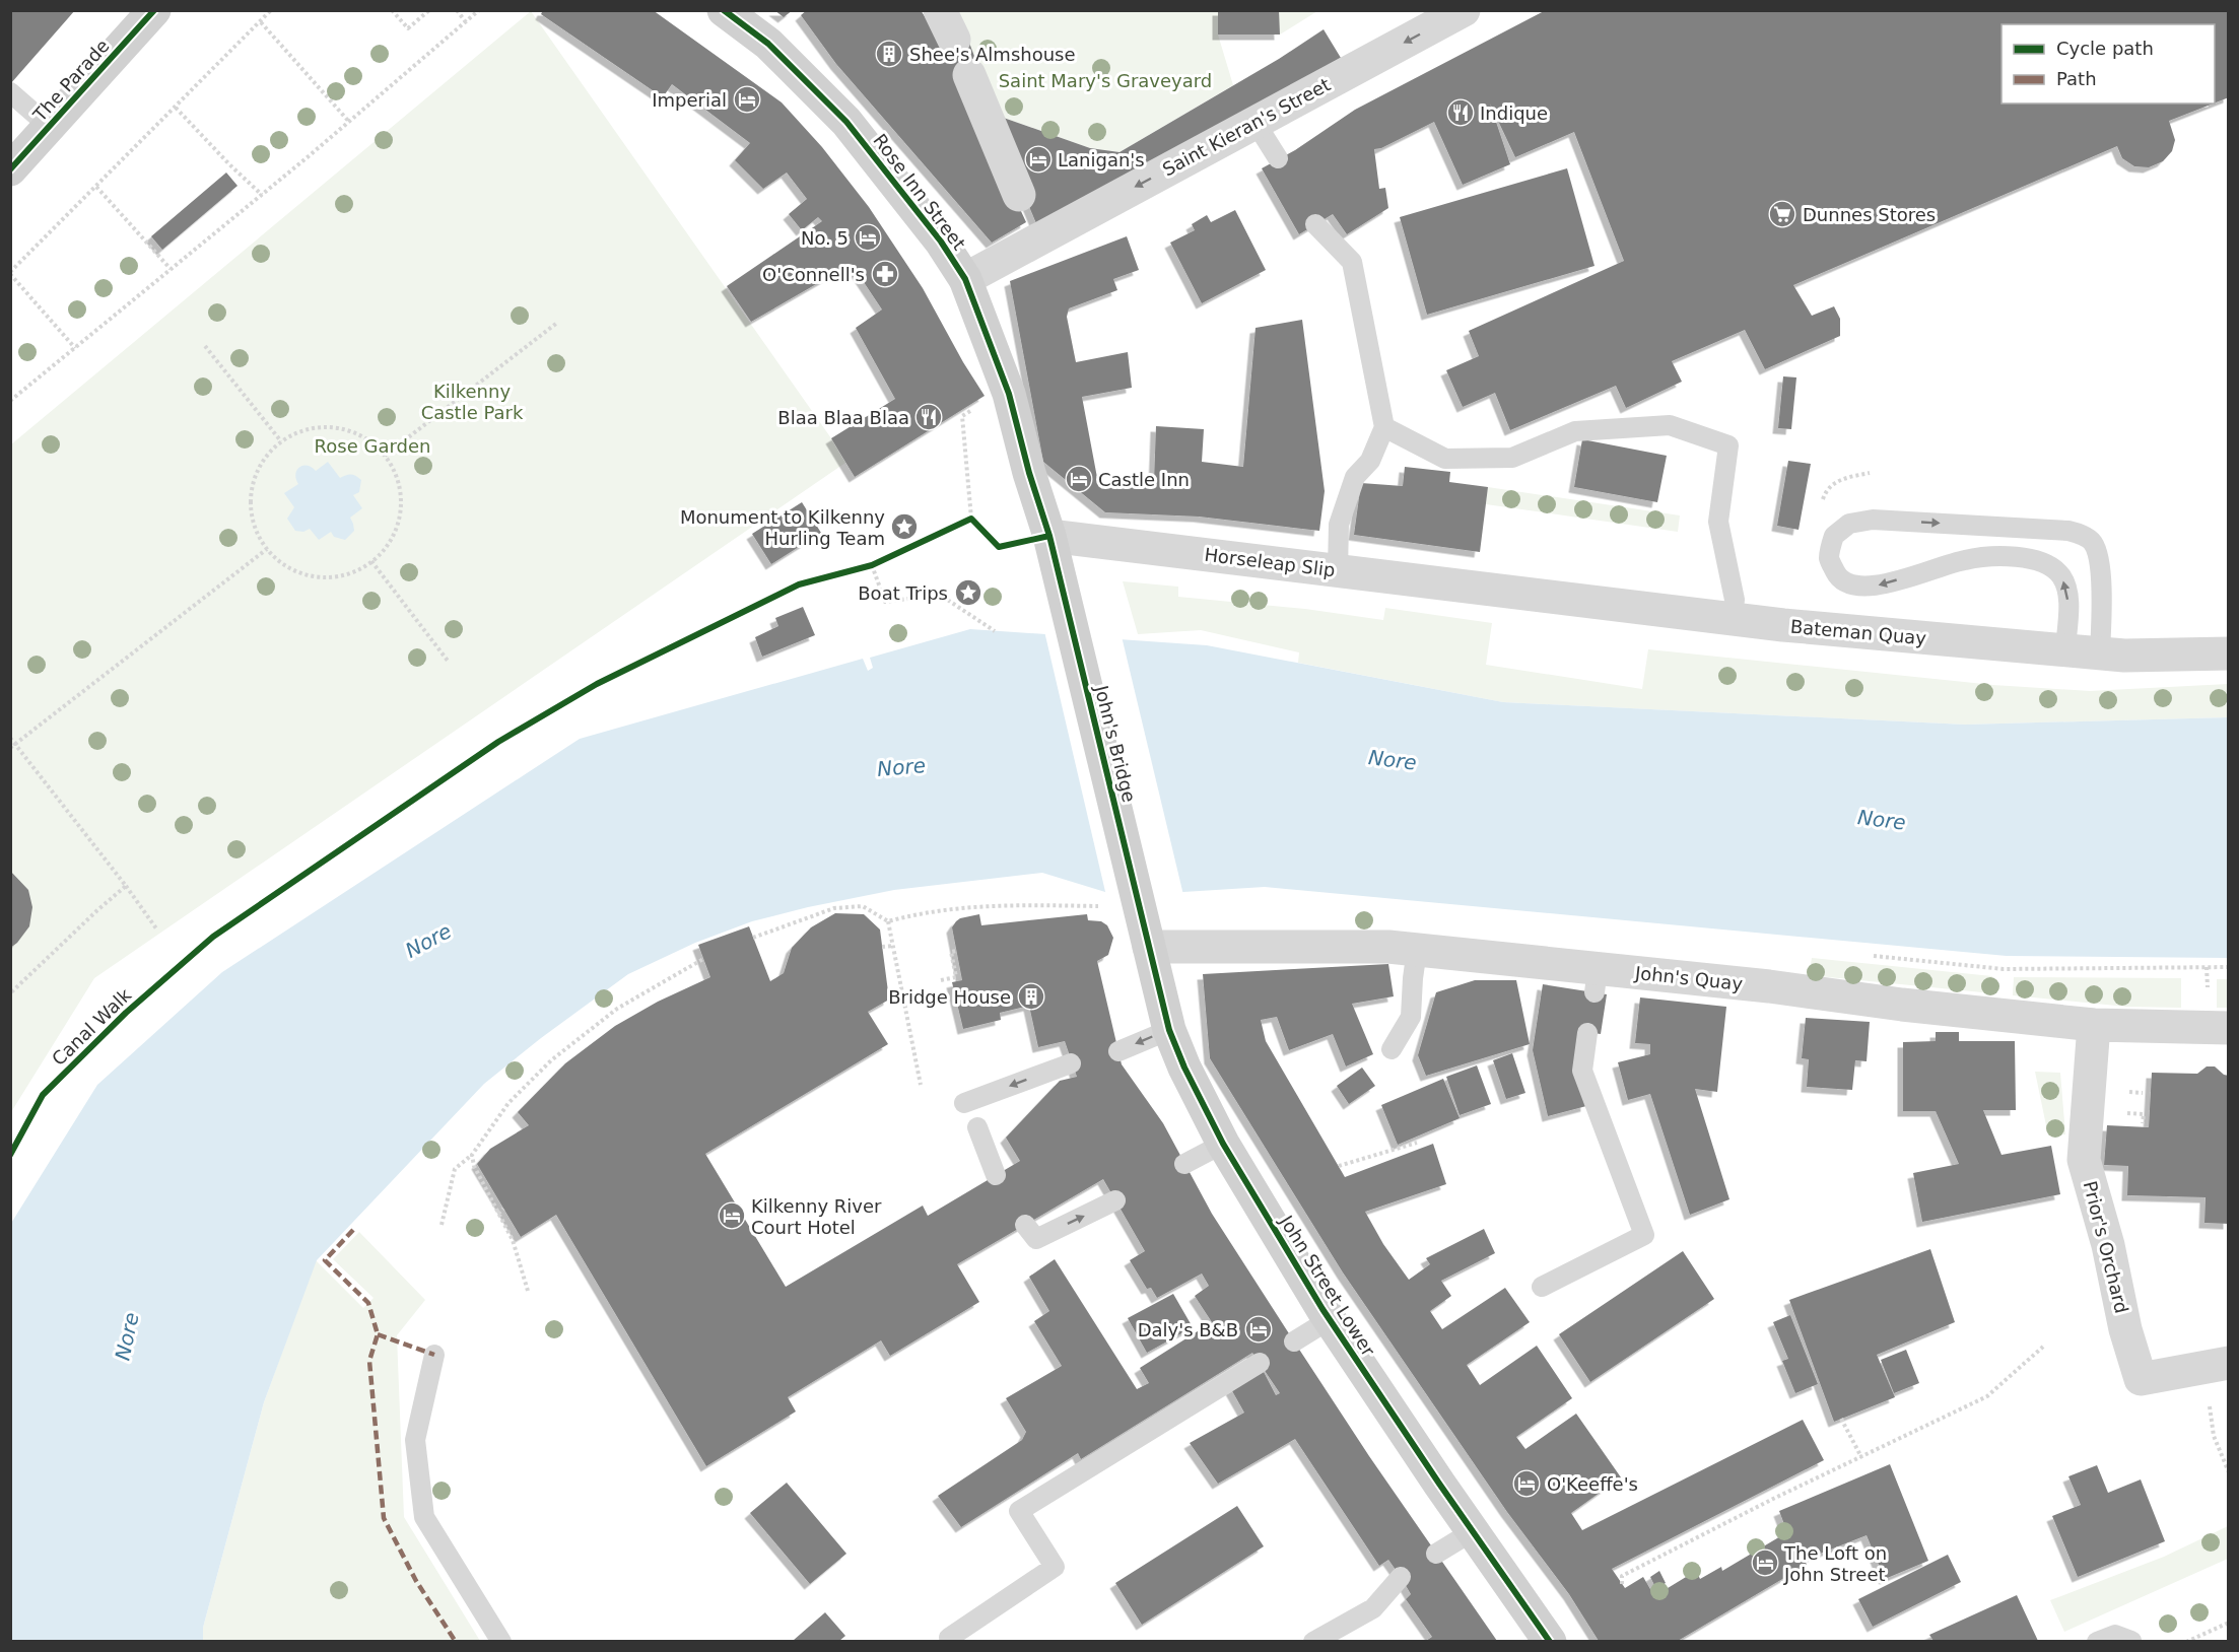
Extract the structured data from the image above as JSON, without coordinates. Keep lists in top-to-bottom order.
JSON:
{
  "streets": {
    "main road": [
      "The Parade",
      "Rose Inn Street",
      "John's Bridge",
      "John Street Lower"
    ],
    "street": [
      "Saint Kieran's Street",
      "Horseleap Slip",
      "Bateman Quay",
      "John's Quay",
      "Prior's Orchard"
    ],
    "cycle path": ["Canal Walk"]
  },
  "crossings": [
    ["Saint Kieran's Street", "Rose Inn Street"],
    ["Rose Inn Street", "Horseleap Slip"],
    ["Rose Inn Street", "John's Bridge"],
    ["Horseleap Slip", "Bateman Quay"],
    ["John's Bridge", "John Street Lower"],
    ["John's Quay", "Prior's Orchard"],
    ["John's Quay", "John Street Lower"]
  ],
  "one_way": ["Saint Kieran's Street"],
  "water": ["Nore"],
  "parks": ["Saint Mary's Graveyard", "Kilkenny Castle Park", "Rose Garden"],
  "places": {
    "building": ["Shee's Almshouse", "Bridge House"],
    "hotel": [
      "Imperial",
      "Lanigan's",
      "No. 5",
      "Castle Inn",
      "Kilkenny River Court Hotel",
      "Daly's B&B",
      "O'Keeffe's",
      "The Loft on John Street"
    ],
    "restaurant": ["Indique", "Blaa Blaa Blaa"],
    "supermarket": ["Dunnes Stores"],
    "pharmacy": ["O'Connell's"],
    "place": ["Monument to Kilkenny Hurling Team", "Boat Trips"]
  },
  "legend": ["Cycle path", "Path"]
}
